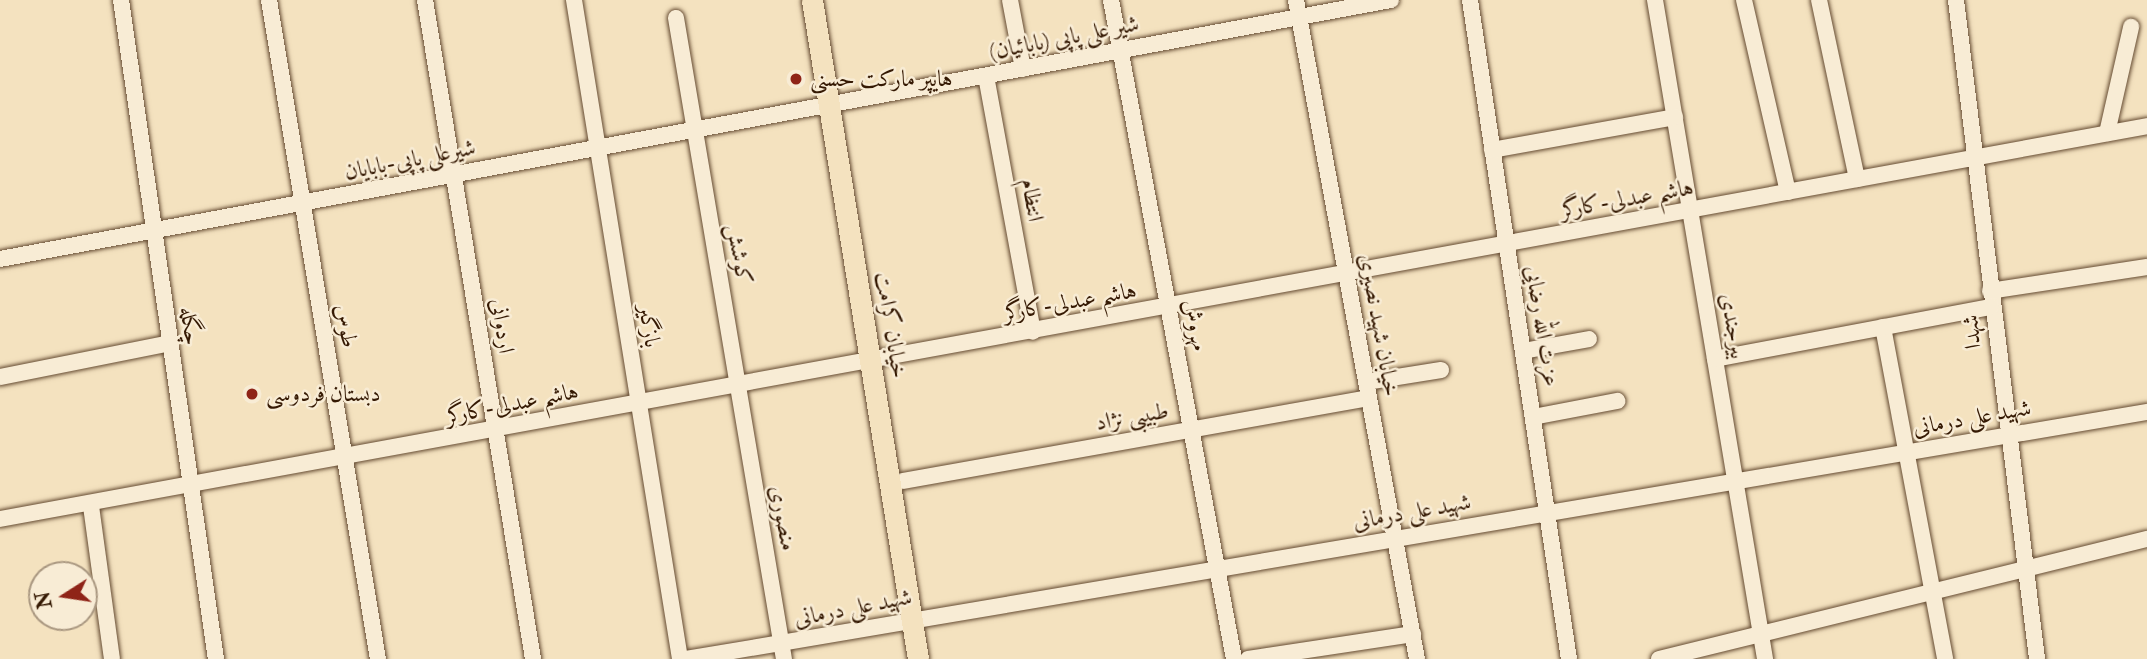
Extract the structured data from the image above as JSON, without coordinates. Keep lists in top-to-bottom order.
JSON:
{
  "streets": {
    "main road": ["خیابان کرامت"],
    "street": [
      "شیر علی پاپی (بابائیان)",
      "شیرعلی پاپی-بابایان",
      "هاشم عبدلی-کارگر",
      "انتظام",
      "کوشش",
      "مهروش",
      "خیابان شهید نصیری",
      "چگله",
      "طوس",
      "اردوانی",
      "بازگیر",
      "عزت الله رضایی",
      "بیرجندی",
      "شهدا",
      "طبیبی نژاد",
      "شهید علی درمانی",
      "منصوری"
    ]
  },
  "crossings": [
    ["شیر علی پاپی (بابائیان)", "شیرعلی پاپی-بابایان"],
    ["شیر علی پاپی (بابائیان)", "انتظام"],
    ["شیر علی پاپی (بابائیان)", "خیابان کرامت"],
    ["شیر علی پاپی (بابائیان)", "مهروش"],
    ["شیر علی پاپی (بابائیان)", "خیابان شهید نصیری"],
    ["شیرعلی پاپی-بابایان", "کوشش"],
    ["شیرعلی پاپی-بابایان", "خیابان کرامت"],
    ["شیرعلی پاپی-بابایان", "چگله"],
    ["شیرعلی پاپی-بابایان", "طوس"],
    ["شیرعلی پاپی-بابایان", "اردوانی"],
    ["شیرعلی پاپی-بابایان", "بازگیر"],
    ["هاشم عبدلی-کارگر", "انتظام"],
    ["هاشم عبدلی-کارگر", "کوشش"],
    ["هاشم عبدلی-کارگر", "خیابان کرامت"],
    ["هاشم عبدلی-کارگر", "مهروش"],
    ["هاشم عبدلی-کارگر", "خیابان شهید نصیری"],
    ["هاشم عبدلی-کارگر", "چگله"],
    ["هاشم عبدلی-کارگر", "طوس"],
    ["هاشم عبدلی-کارگر", "اردوانی"],
    ["هاشم عبدلی-کارگر", "بازگیر"],
    ["هاشم عبدلی-کارگر", "عزت الله رضایی"],
    ["هاشم عبدلی-کارگر", "بیرجندی"],
    ["هاشم عبدلی-کارگر", "شهدا"],
    ["هاشم عبدلی-کارگر", "منصوری"],
    ["کوشش", "منصوری"],
    ["خیابان کرامت", "طبیبی نژاد"],
    ["خیابان کرامت", "شهید علی درمانی"],
    ["مهروش", "طبیبی نژاد"],
    ["مهروش", "شهید علی درمانی"],
    ["خیابان شهید نصیری", "طبیبی نژاد"],
    ["خیابان شهید نصیری", "شهید علی درمانی"],
    ["عزت الله رضایی", "شهید علی درمانی"],
    ["بیرجندی", "شهید علی درمانی"],
    ["شهدا", "شهید علی درمانی"],
    ["شهید علی درمانی", "منصوری"]
  ],
  "places": ["هایپر مارکت حسنی", "دبستان فردوسی"],
  "north": "left"
}
